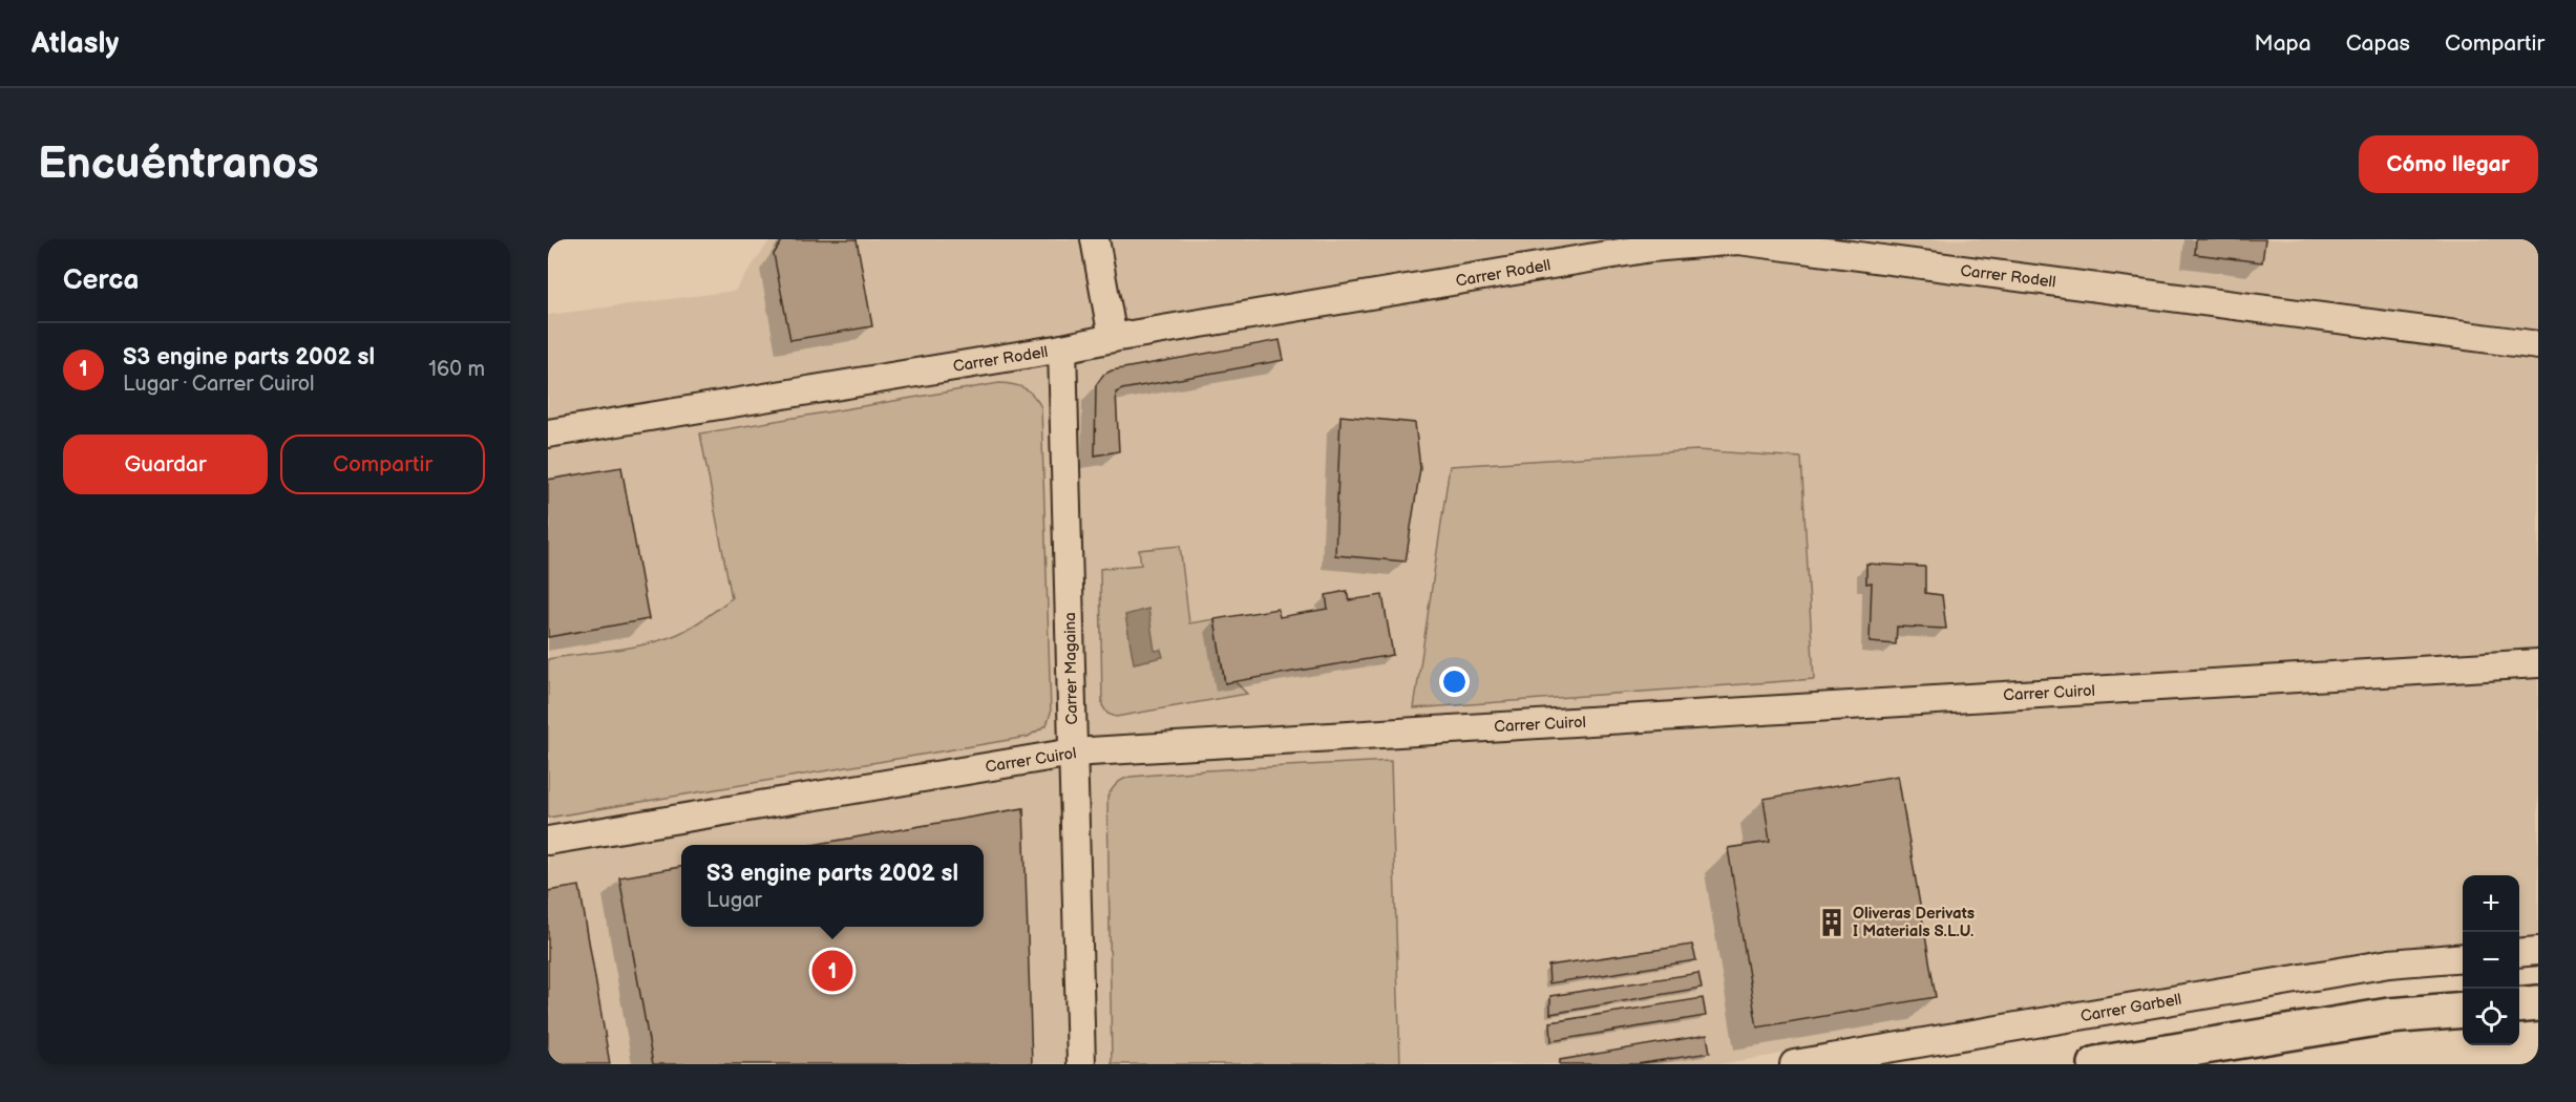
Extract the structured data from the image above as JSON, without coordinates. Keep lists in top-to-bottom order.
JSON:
{
  "streets": {
    "street": [
      "Carrer Rodell",
      "Carrer Magaina",
      "Carrer Cuirol",
      "Carrer Garbell"
    ]
  },
  "crossings": [
    ["Carrer Rodell", "Carrer Magaina"],
    ["Carrer Magaina", "Carrer Cuirol"]
  ],
  "places": {
    "building": ["Oliveras Derivats I Materials S.L.U."]
  },
  "page": {
    "header": "Atlasly",
    "nav": ["Mapa", "Capas", "Compartir"],
    "buttons": [
      "Cómo llegar",
      ["Guardar", "Compartir"]
    ],
    "title": "Encuéntranos",
    "heading": "Cerca",
    "list": [
      {
        "mark": "1",
        "name": "S3 engine parts 2002 sl",
        "note": "Lugar · Carrer Cuirol",
        "value": "160 m"
      }
    ],
    "popup": ["S3 engine parts 2002 sl", "Lugar"],
    "map_buttons": ["+", "−"],
    "pins": "1"
  }
}
